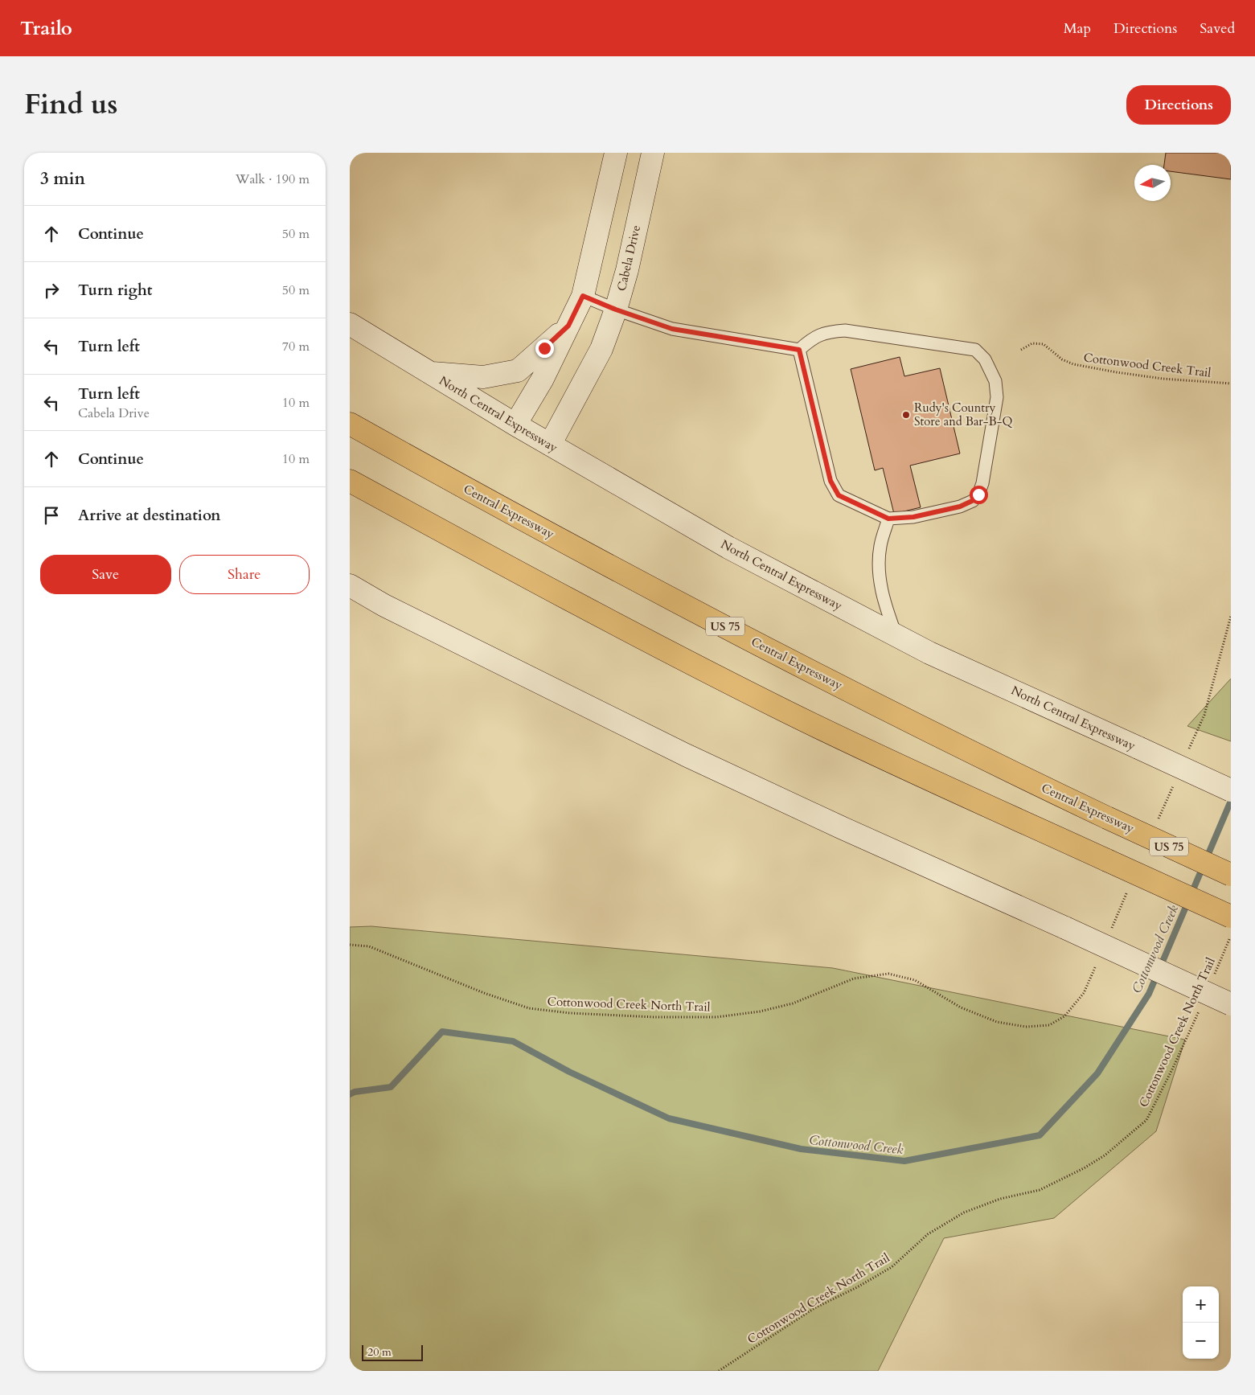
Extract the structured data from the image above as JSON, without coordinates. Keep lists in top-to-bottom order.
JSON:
{
  "streets": {
    "highway": ["Central Expressway", "US 75"],
    "main road": ["Cabela Drive", "North Central Expressway"],
    "path": ["Cottonwood Creek Trail", "Cottonwood Creek North Trail"]
  },
  "crossings": [
    ["Cabela Drive", "North Central Expressway"]
  ],
  "water": ["Cottonwood Creek"],
  "places": ["Rudy's Country Store and Bar-B-Q"],
  "scale_bar": "20 m",
  "north": "left",
  "page": {
    "header": "Trailo",
    "nav": ["Map", "Directions", "Saved"],
    "title": "Find us",
    "buttons": [
      "Directions",
      ["Save", "Share"]
    ],
    "heading": ["3 min", "Walk · 190 m"],
    "list": [
      ["Continue", "50 m"],
      ["Turn right", "50 m"],
      ["Turn left", "70 m"],
      ["Turn left", "Cabela Drive", "10 m"],
      ["Continue", "10 m"],
      "Arrive at destination"
    ],
    "map_buttons": ["+", "−"],
    "scale": "20 m"
  }
}
